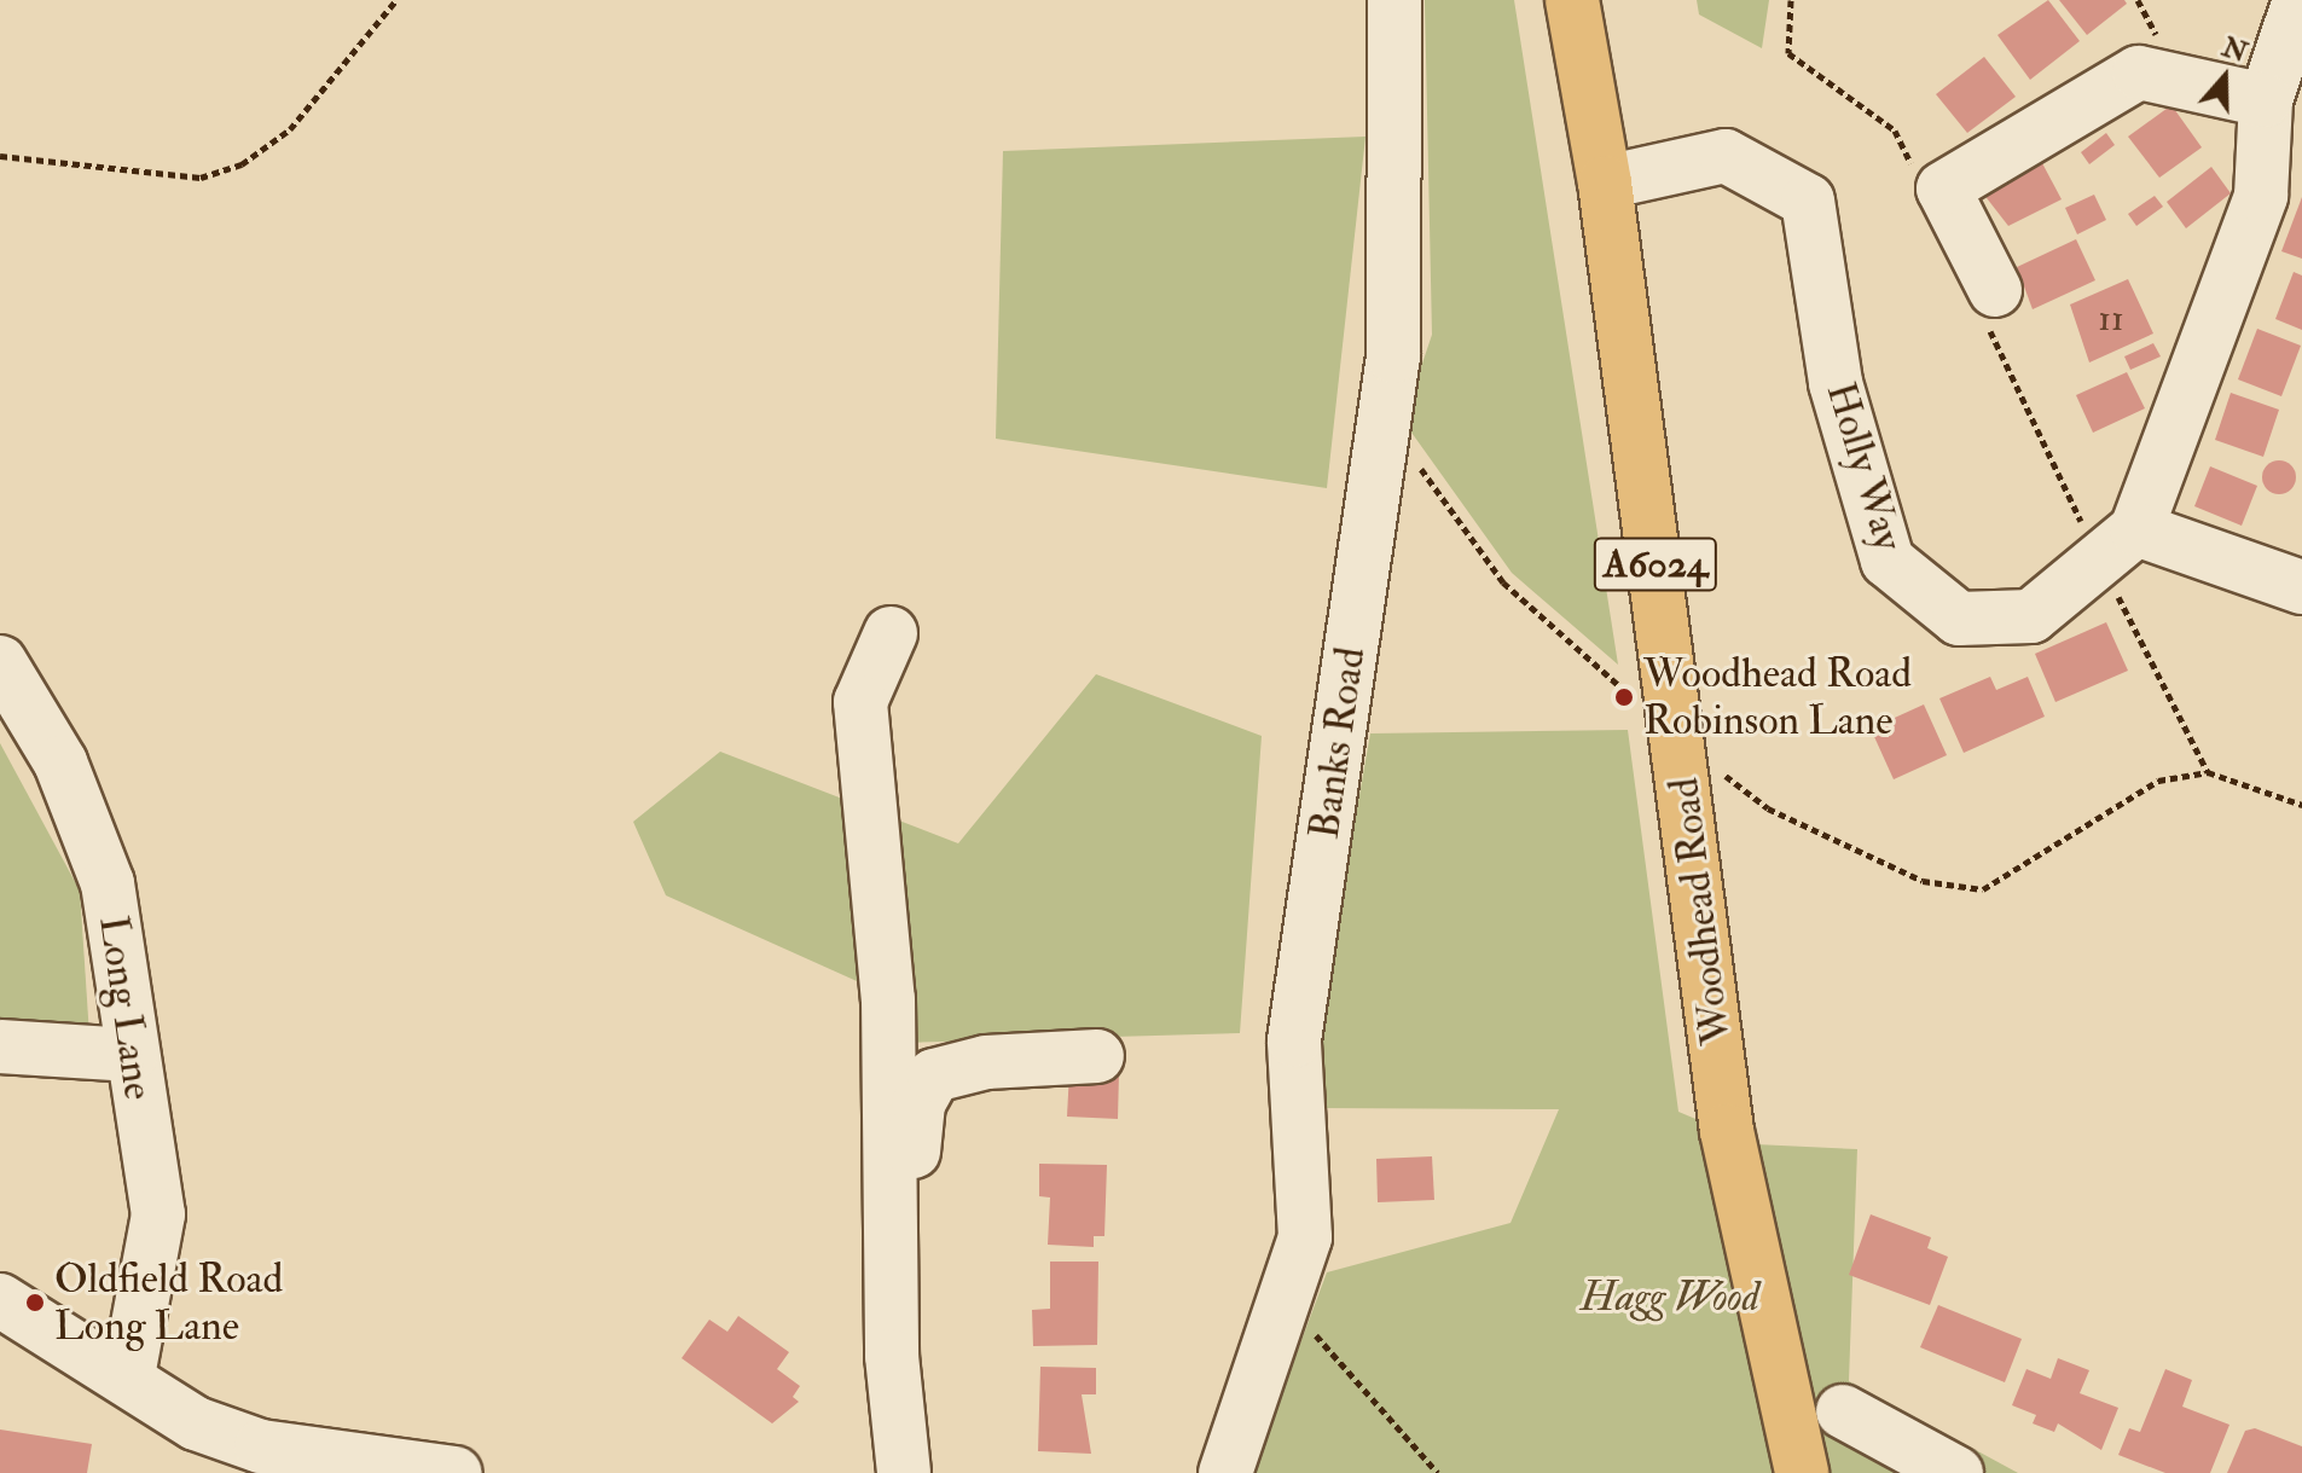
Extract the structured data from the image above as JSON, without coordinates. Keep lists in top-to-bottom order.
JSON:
{
  "streets": {
    "main road": ["A6024", "Woodhead Road"],
    "street": ["Holly Way", "Banks Road", "Long Lane"]
  },
  "crossings": [
    ["Holly Way", "Woodhead Road"]
  ],
  "parks": ["Hagg Wood"],
  "places": ["Woodhead Road Robinson Lane", "Oldfield Road Long Lane"],
  "house_numbers": ["11"],
  "north": "top"
}
